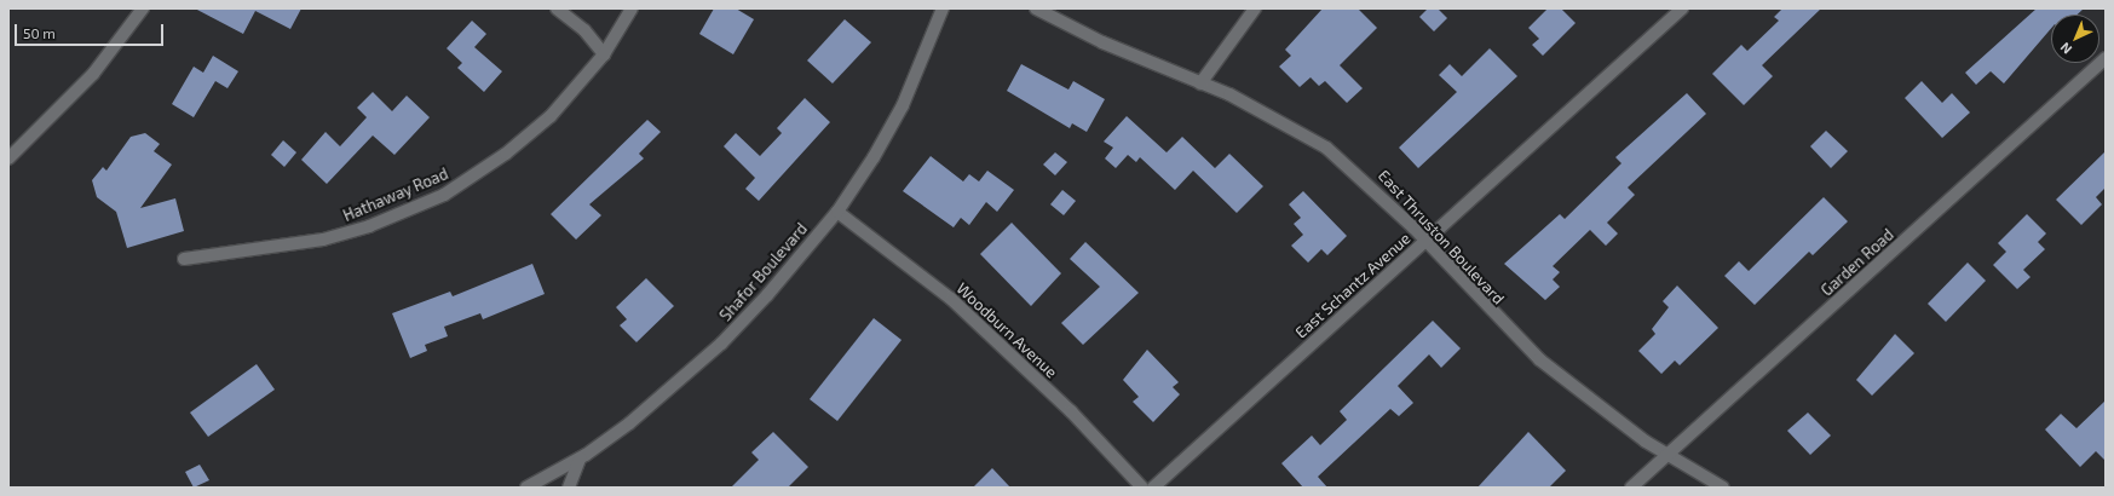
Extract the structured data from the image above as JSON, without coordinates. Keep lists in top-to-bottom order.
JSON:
{
  "streets": {
    "street": [
      "Hathaway Road",
      "East Thruston Boulevard",
      "Garden Road",
      "Shafor Boulevard",
      "East Schantz Avenue",
      "Woodburn Avenue"
    ]
  },
  "crossings": [
    ["East Thruston Boulevard", "Garden Road"],
    ["East Thruston Boulevard", "East Schantz Avenue"],
    ["Shafor Boulevard", "Woodburn Avenue"]
  ],
  "scale_bar": "50 m",
  "north": "bottom left"
}
